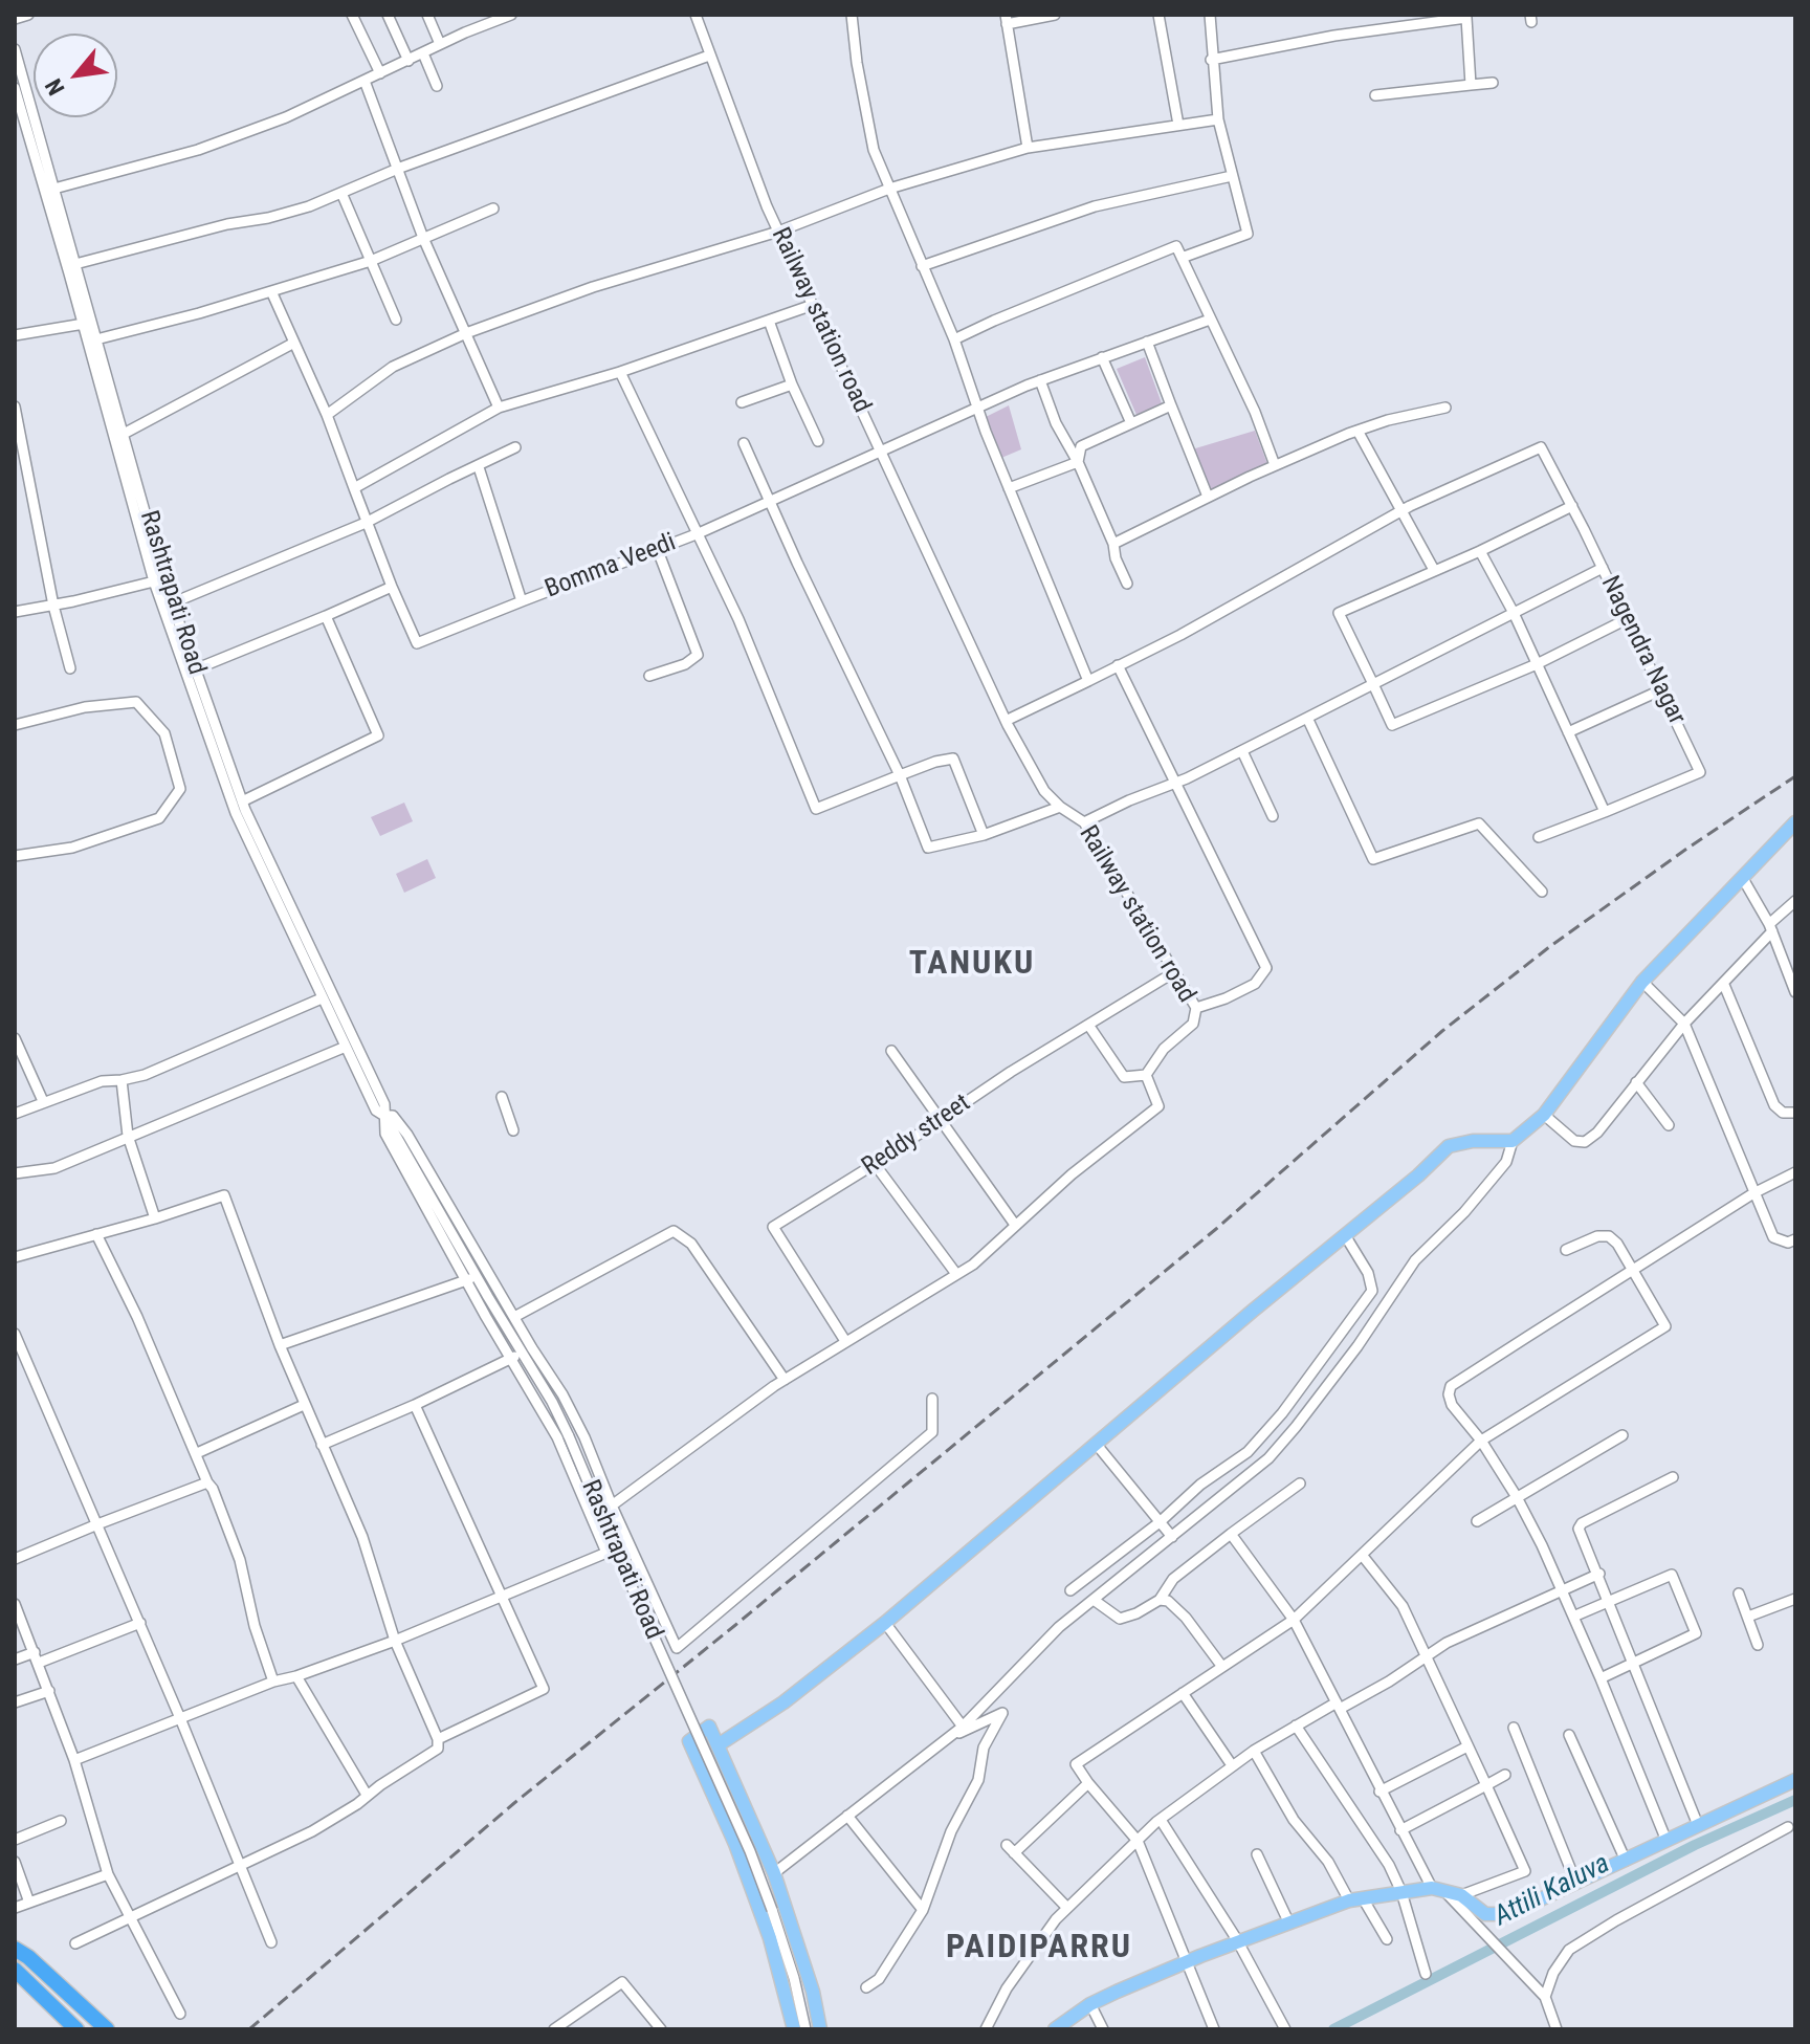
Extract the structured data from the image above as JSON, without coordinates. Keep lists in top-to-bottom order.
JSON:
{
  "streets": {
    "street": [
      "Railway station road",
      "Bomma Veedi",
      "Rashtrapati Road",
      "Nagendra Nagar",
      "Reddy street"
    ]
  },
  "crossings": [
    ["Railway station road", "Reddy street"]
  ],
  "districts": ["TANUKU", "PAIDIPARRU"],
  "water": ["Attili Kaluva"],
  "north": "bottom left"
}
